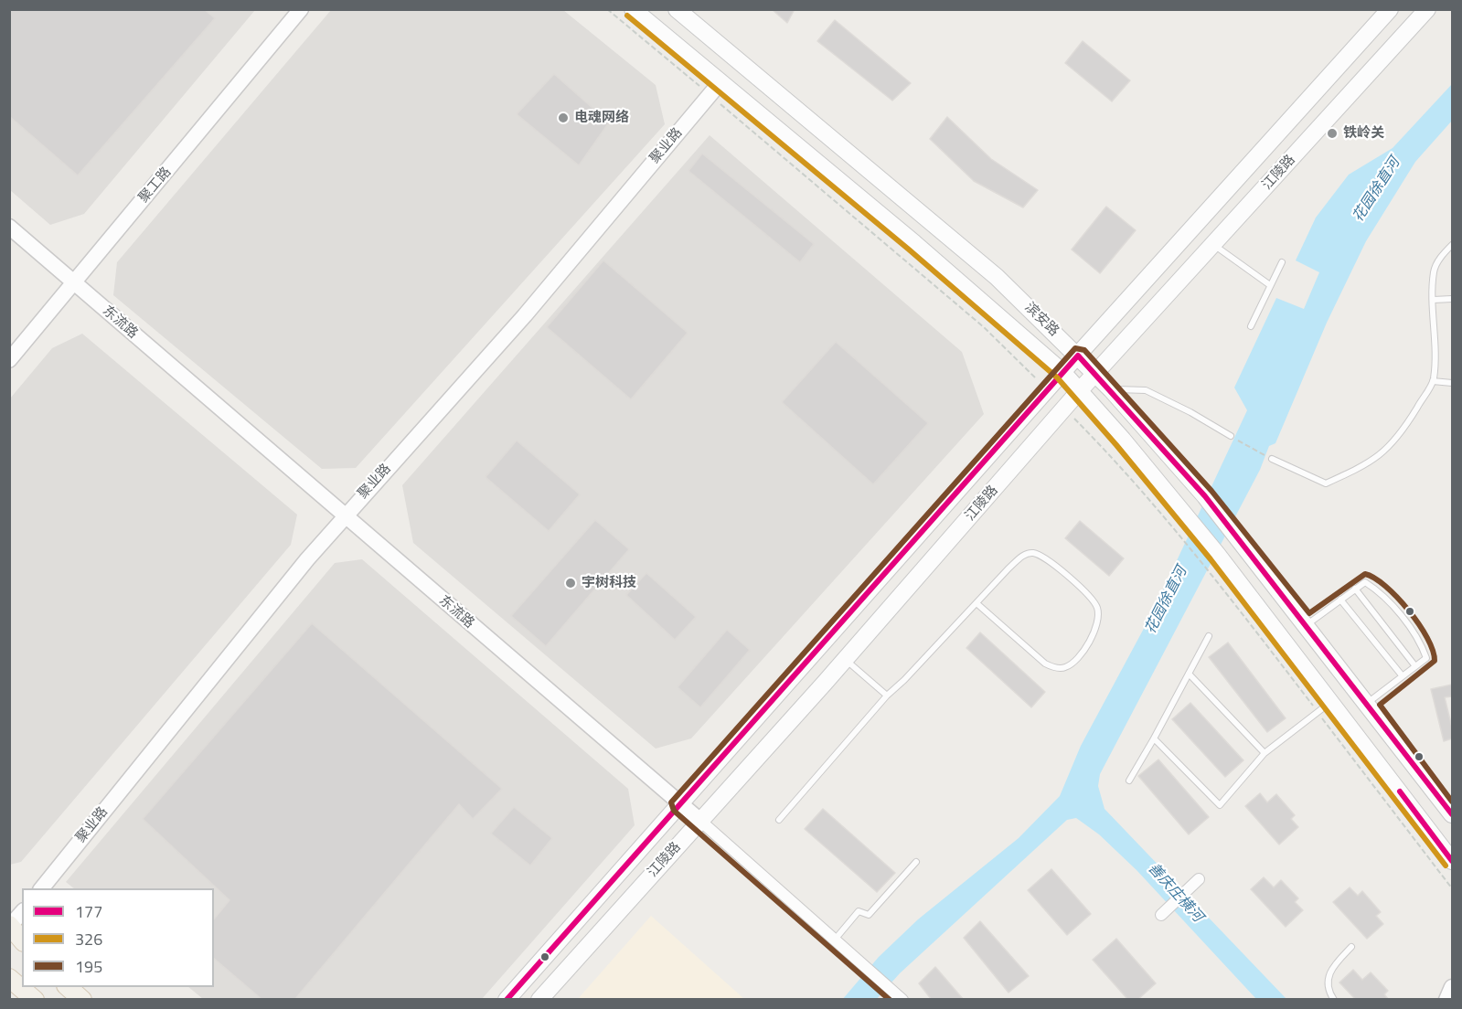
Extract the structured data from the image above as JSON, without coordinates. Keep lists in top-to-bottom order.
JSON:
{
  "streets": {
    "main road": ["江陵路", "滨安路"],
    "street": ["聚业路", "聚工路", "东流路"]
  },
  "crossings": [
    ["聚业路", "滨安路"],
    ["聚业路", "东流路"],
    ["江陵路", "滨安路"],
    ["江陵路", "东流路"],
    ["聚工路", "东流路"]
  ],
  "water": ["花园徐直河", "善庆庄横河"],
  "places": ["电魂网络", "铁岭关", "宇树科技"],
  "lines": ["transit line 326", "transit line 195", "transit line 177"],
  "legend": ["177", "326", "195"]
}
